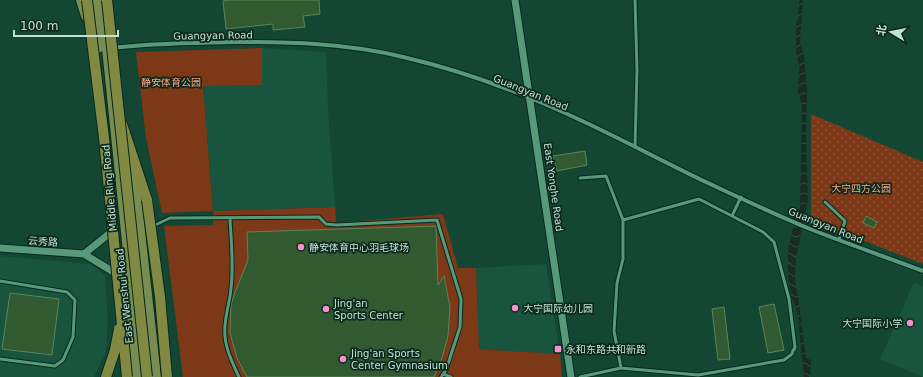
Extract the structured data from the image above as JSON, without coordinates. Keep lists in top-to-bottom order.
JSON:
{
  "streets": {
    "highway": ["Middle Ring Road"],
    "main road": ["East Wenshui Road"],
    "street": ["Guangyan Road", "East Yonghe Road", "云秀路"]
  },
  "crossings": [
    ["Guangyan Road", "East Yonghe Road"],
    ["Guangyan Road", "East Wenshui Road"],
    ["Middle Ring Road", "East Wenshui Road"]
  ],
  "parks": ["静安体育公园", "大宁四方公园"],
  "places": {
    "other": [
      "静安体育中心羽毛球场",
      "大宁国际幼儿园",
      "Jing'an Sports Center",
      "大宁国际小学",
      "Jing'an Sports Center Gymnasium"
    ],
    "transit": ["永和东路共和新路"]
  },
  "scale_bar": "100 m",
  "north": "left"
}
